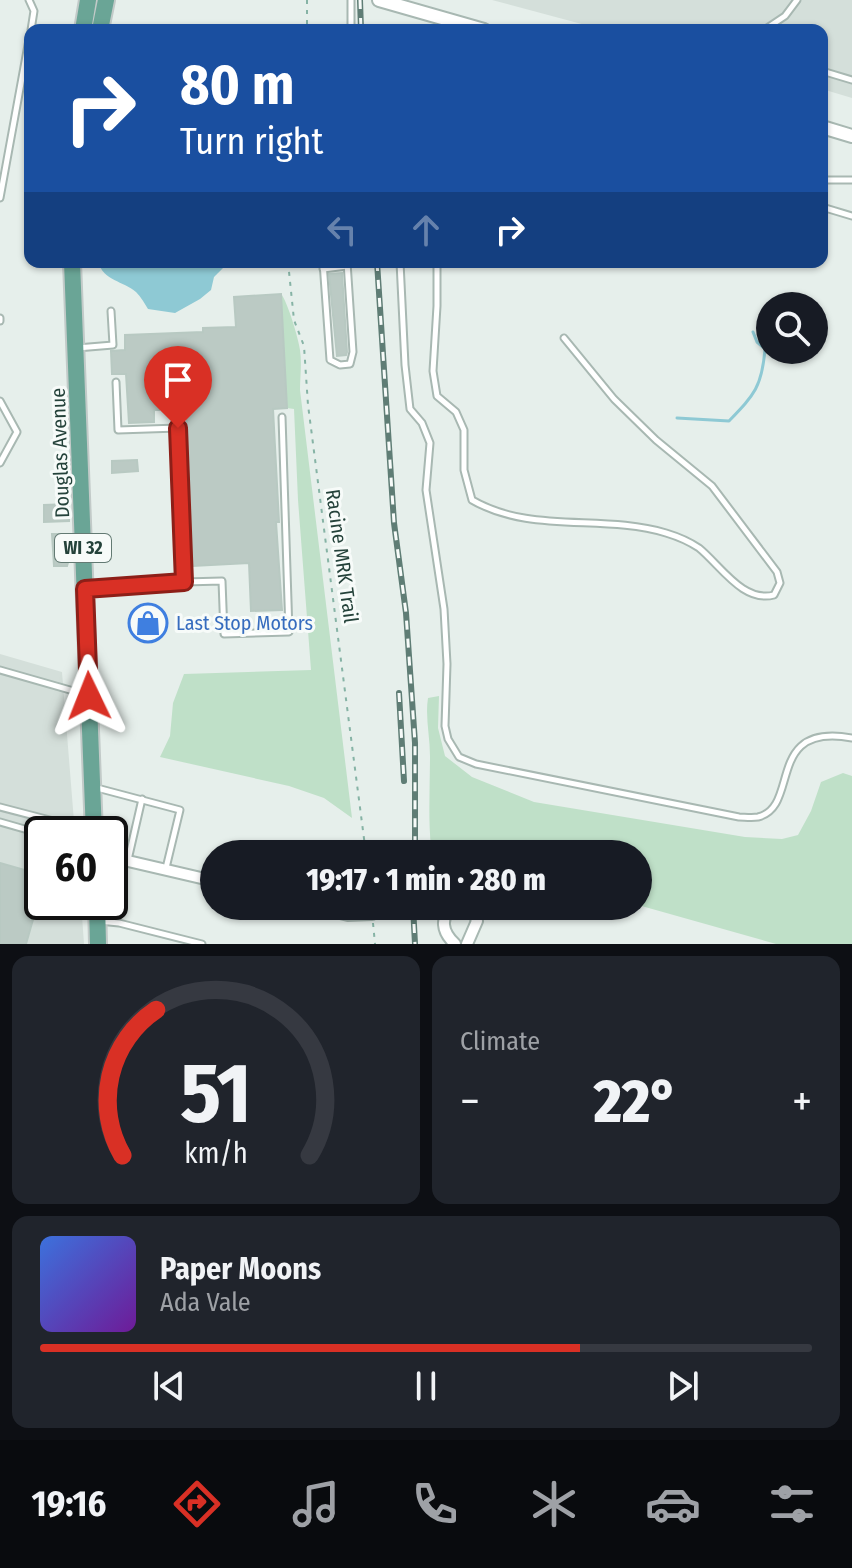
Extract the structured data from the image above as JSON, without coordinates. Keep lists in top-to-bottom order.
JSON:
{
  "streets": {
    "main road": ["Douglas Avenue", "WI 32"],
    "path": ["Racine MRK Trail"]
  },
  "places": {
    "shop": ["Last Stop Motors"]
  },
  "page": {
    "turn": ["80 m", "Turn right"],
    "limit": "60",
    "trip": "19:17 · 1 min · 280 m",
    "tile": "Climate",
    "heat": ["−", "22°", "+"],
    "song": ["Paper Moons", "Ada Vale"],
    "tabs": "19:16",
    "gauge": ["51", "km/h"]
  }
}
